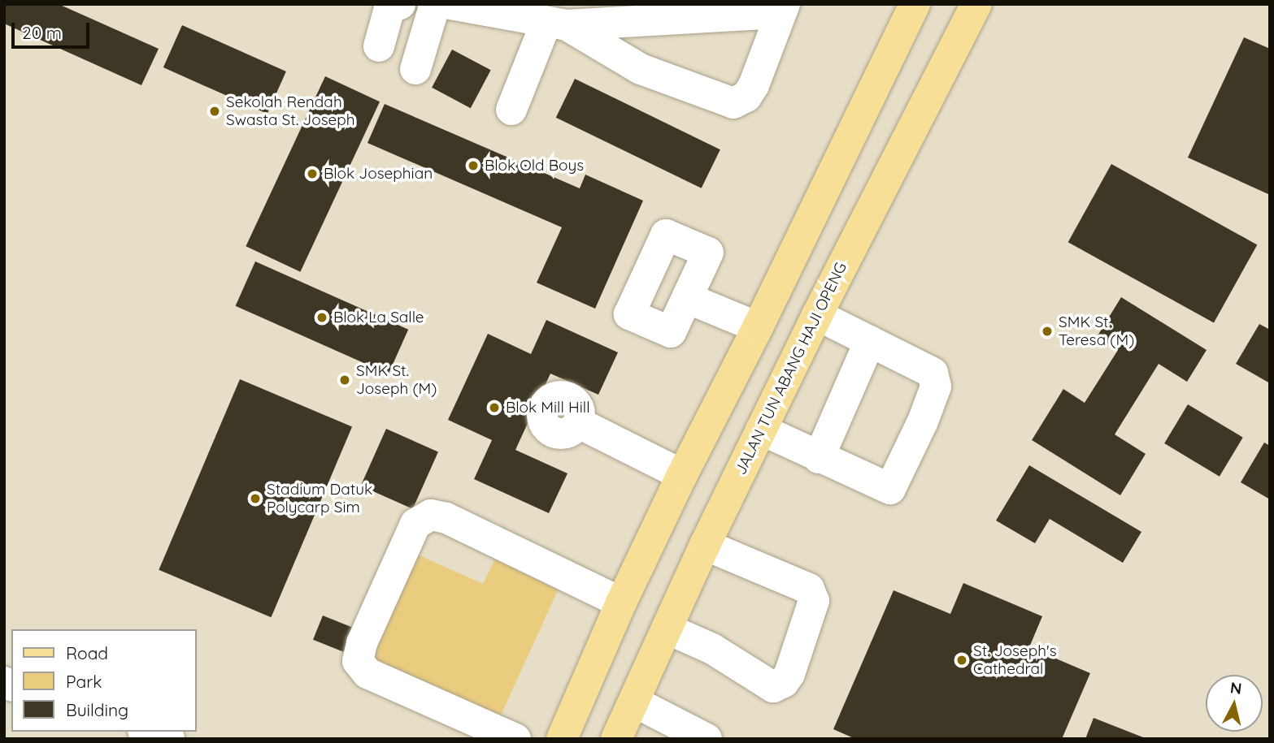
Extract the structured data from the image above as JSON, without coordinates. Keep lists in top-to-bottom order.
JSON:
{
  "streets": {
    "main road": ["JALAN TUN ABANG HAJI OPENG"]
  },
  "places": [
    "Sekolah Rendah Swasta St. Joseph",
    "Blok Old Boys",
    "Blok Josephian",
    "Blok La Salle",
    "SMK St. Teresa (M)",
    "SMK St. Joseph (M)",
    "Blok Mill Hill",
    "Stadium Datuk Polycarp Sim",
    "St. Joseph's Cathedral"
  ],
  "legend": ["Road", "Park", "Building"],
  "scale_bar": "20 m",
  "north": "top"
}
